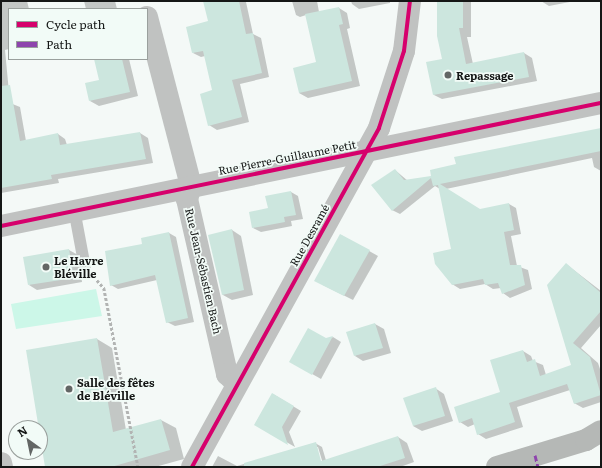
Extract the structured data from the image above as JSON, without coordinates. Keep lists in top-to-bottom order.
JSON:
{
  "streets": {
    "street": ["Rue Pierre-Guillaume Petit", "Rue Desramé", "Rue Jean-Sébastien Bach"]
  },
  "crossings": [
    ["Rue Pierre-Guillaume Petit", "Rue Desramé"],
    ["Rue Pierre-Guillaume Petit", "Rue Jean-Sébastien Bach"],
    ["Rue Desramé", "Rue Jean-Sébastien Bach"]
  ],
  "places": ["Repassage", "Le Havre Bléville", "Salle des fêtes de Bléville"],
  "legend": ["Cycle path", "Path"],
  "north": "top left"
}
